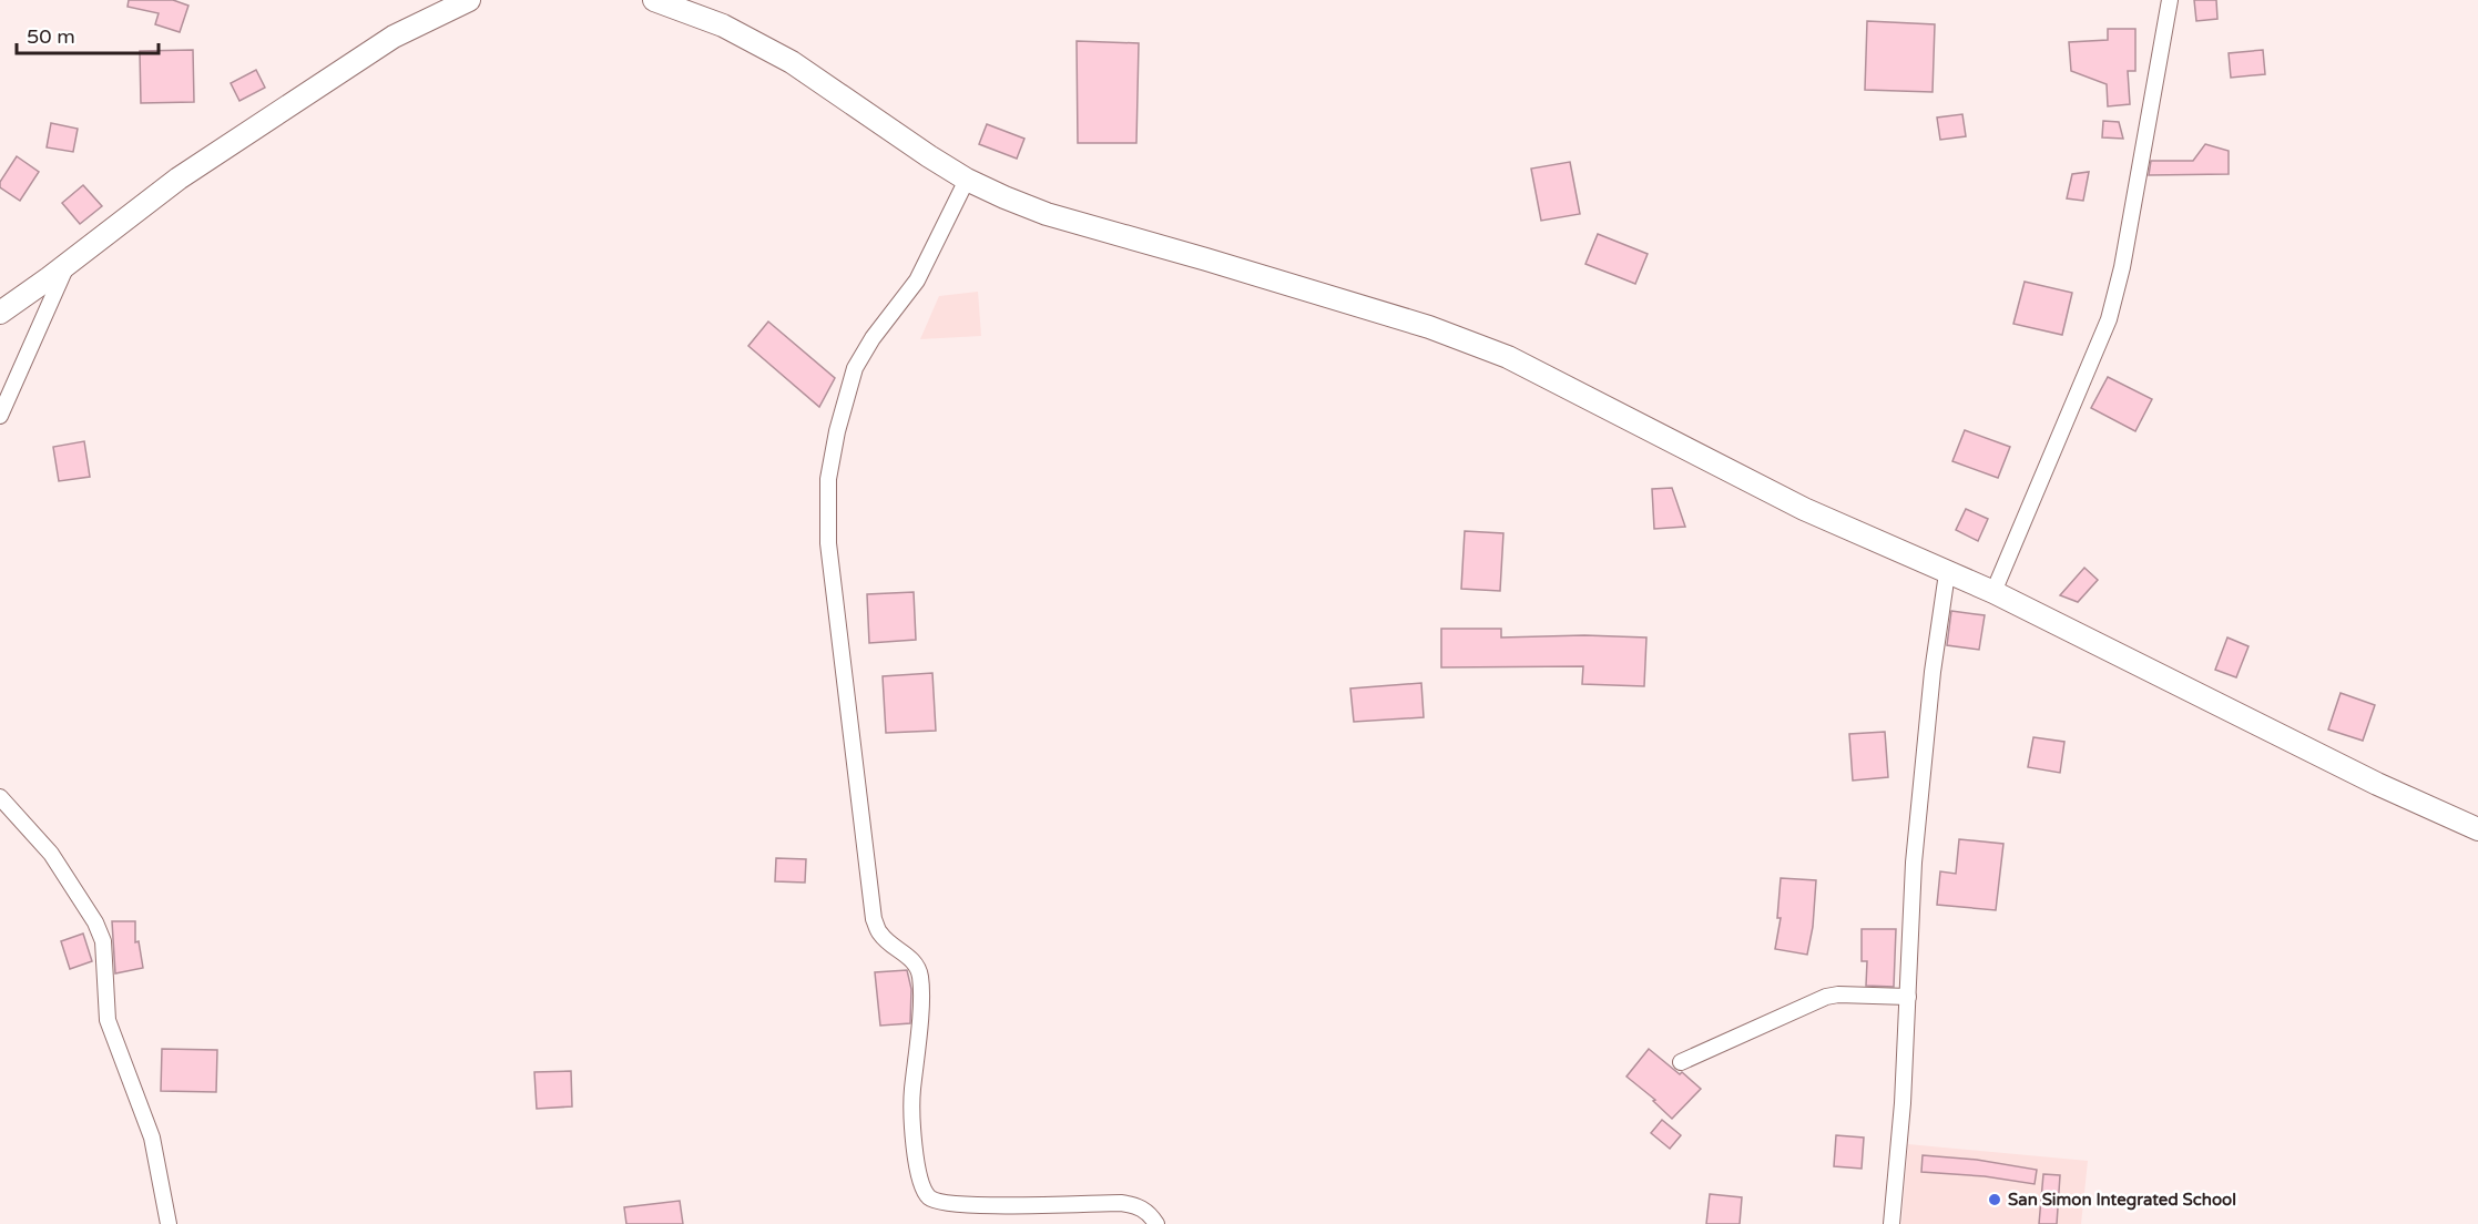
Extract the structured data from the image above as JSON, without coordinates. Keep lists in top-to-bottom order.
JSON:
{
  "places": ["San Simon Integrated School"],
  "scale_bar": "50 m"
}
